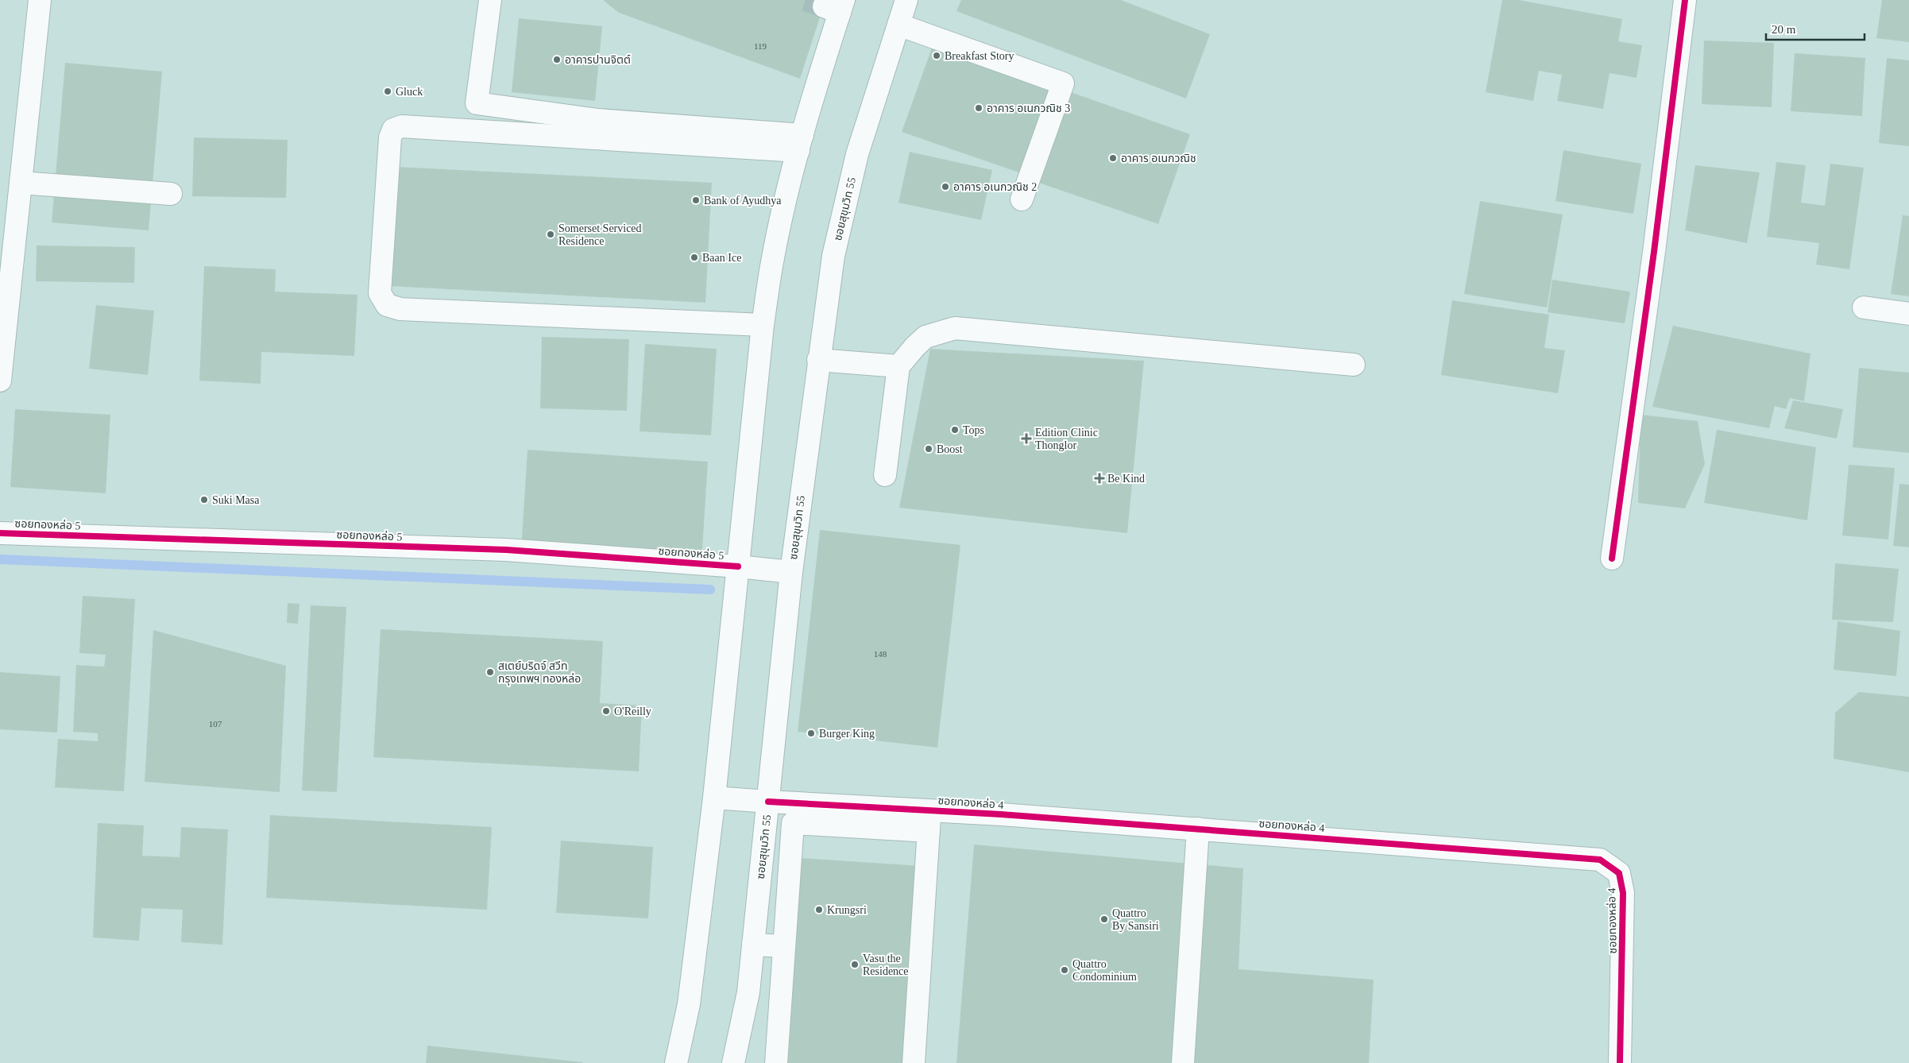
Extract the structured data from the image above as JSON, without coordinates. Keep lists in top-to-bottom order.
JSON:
{
  "streets": {
    "street": ["ซอยสุขุมวิท 55", "ซอยทองหล่อ 5", "ซอยทองหล่อ 4"]
  },
  "crossings": [
    ["ซอยสุขุมวิท 55", "ซอยทองหล่อ 5"],
    ["ซอยสุขุมวิท 55", "ซอยทองหล่อ 4"]
  ],
  "places": {
    "other": [
      "Breakfast Story",
      "อาคารปานจิตต์",
      "Gluck",
      "อาคาร อเนกวณิช 3",
      "อาคาร อเนกวณิช",
      "อาคาร อเนกวณิช 2",
      "Bank of Ayudhya",
      "Somerset Serviced Residence",
      "Baan Ice",
      "Tops",
      "Boost",
      "Suki Masa",
      "สเตย์บริดจ์ สวีท กรุงเทพฯ ทองหล่อ",
      "O'Reilly",
      "Burger King",
      "Krungsri",
      "Quattro By Sansiri",
      "Vasu the Residence",
      "Quattro Condominium"
    ],
    "health": ["Edition Clinic Thonglor", "Be Kind"]
  },
  "house_numbers": ["119", "148", "107"],
  "scale_bar": "20 m"
}
